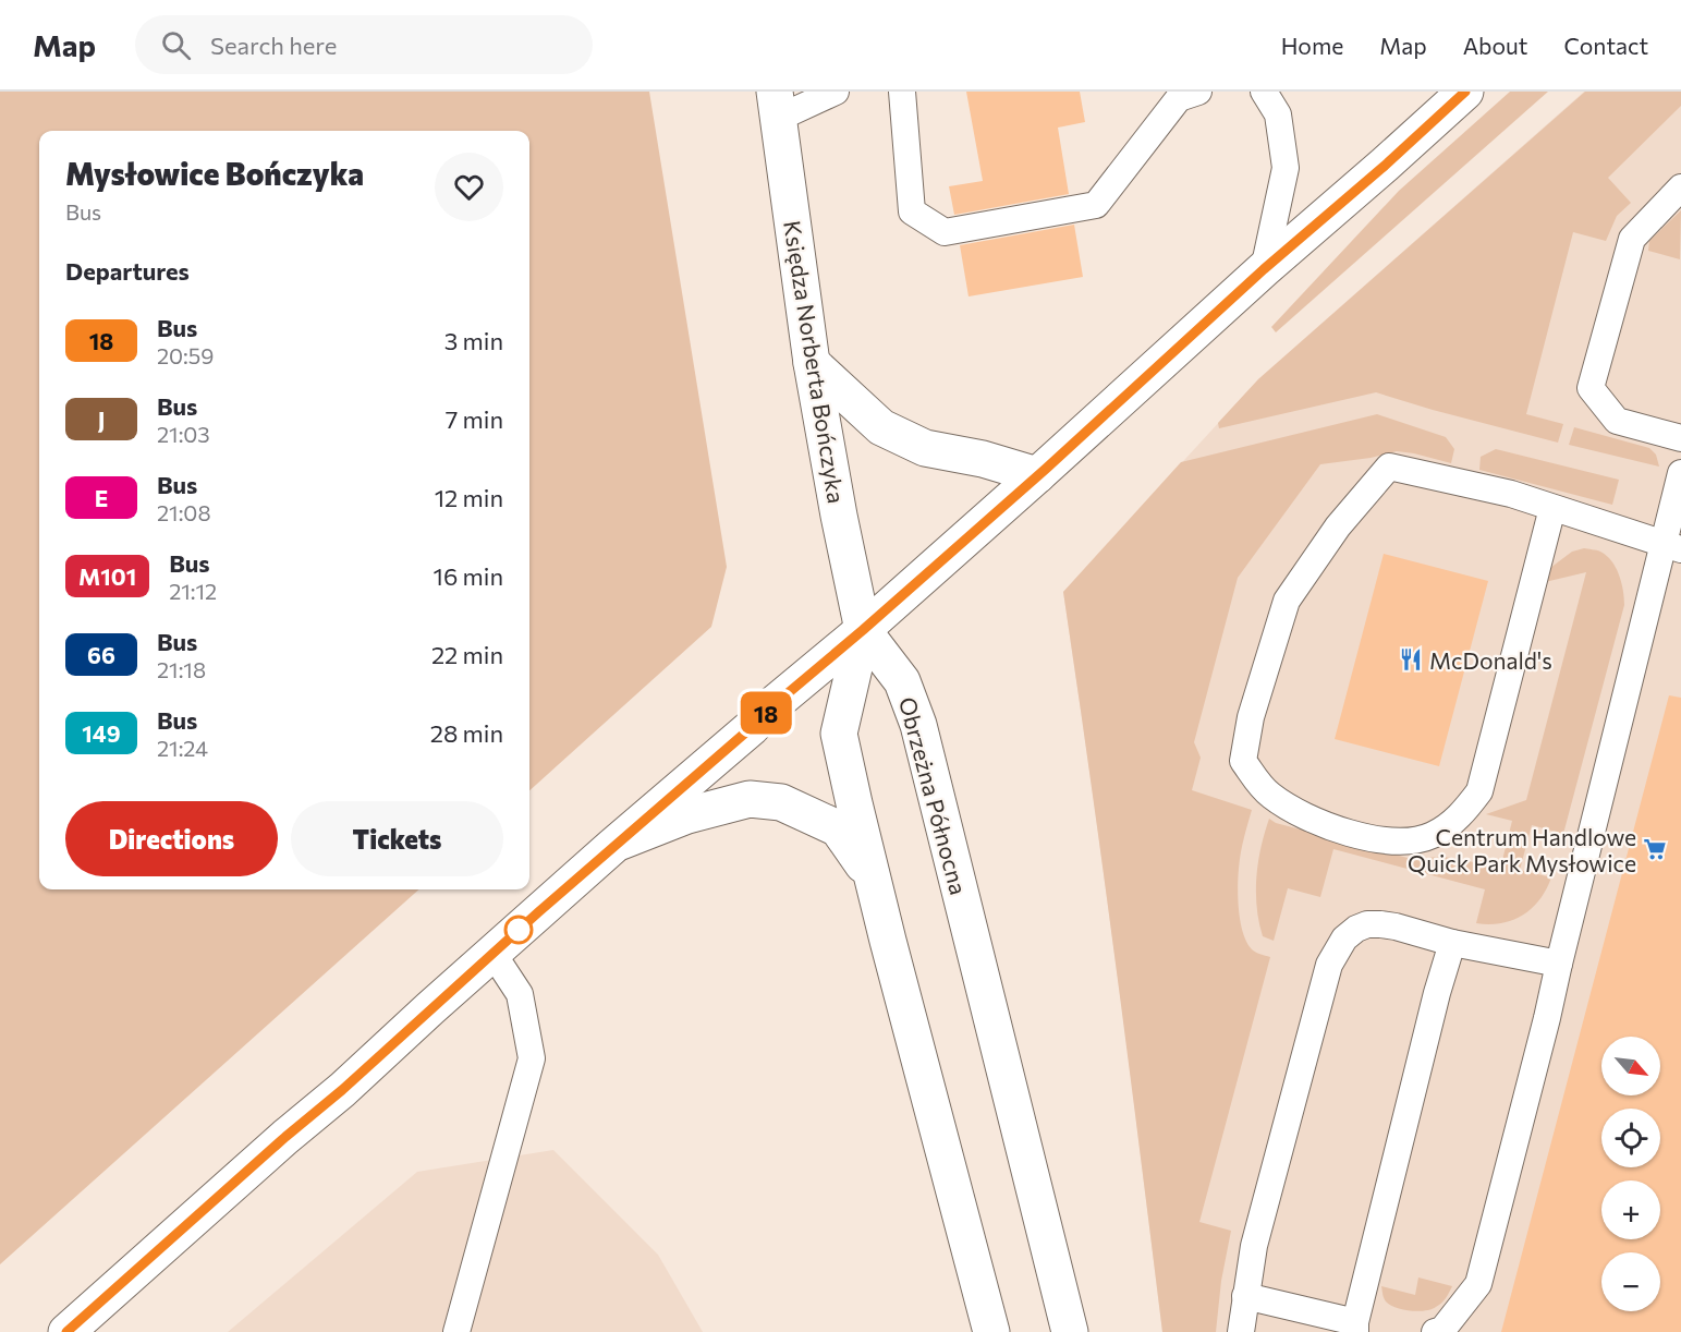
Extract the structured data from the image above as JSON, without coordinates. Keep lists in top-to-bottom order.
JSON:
{
  "streets": {
    "street": ["Księdza Norberta Bończyka", "Obrzeżna Północna"]
  },
  "crossings": [
    ["Księdza Norberta Bończyka", "Obrzeżna Północna"]
  ],
  "places": {
    "restaurant": ["McDonald's"],
    "supermarket": ["Centrum Handlowe Quick Park Mysłowice"]
  },
  "lines": ["bus line 18"],
  "north": "bottom right",
  "page": {
    "header": "Map",
    "search": "Search here",
    "nav": [
      "Home",
      "Map",
      "About",
      "Contact"
    ],
    "on_map": "18",
    "heading": [
      ["Mysłowice Bończyka", "Bus"],
      "Departures"
    ],
    "list": [
      {
        "mark": "18",
        "name": "Bus",
        "note": "20:59",
        "value": "3 min"
      },
      {
        "mark": "J",
        "name": "Bus",
        "note": "21:03",
        "value": "7 min"
      },
      {
        "mark": "E",
        "name": "Bus",
        "note": "21:08",
        "value": "12 min"
      },
      {
        "mark": "M101",
        "name": "Bus",
        "note": "21:12",
        "value": "16 min"
      },
      {
        "mark": "66",
        "name": "Bus",
        "note": "21:18",
        "value": "22 min"
      },
      {
        "mark": "149",
        "name": "Bus",
        "note": "21:24",
        "value": "28 min"
      }
    ],
    "buttons": ["Directions", "Tickets"],
    "map_buttons": ["+", "−"]
  }
}
